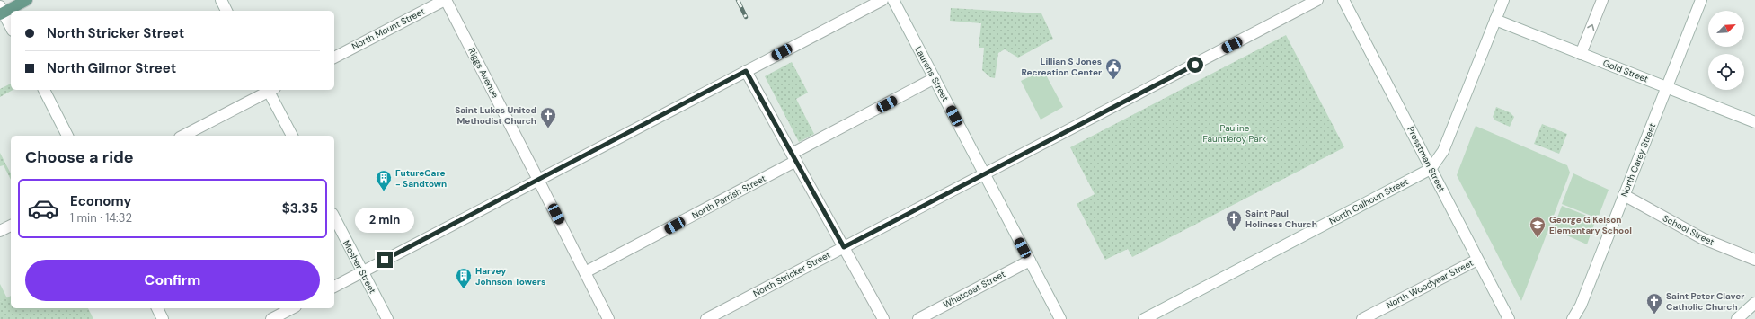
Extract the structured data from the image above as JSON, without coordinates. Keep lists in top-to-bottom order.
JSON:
{
  "streets": {
    "street": [
      "North Mount Street",
      "Gold Street",
      "Riggs Avenue",
      "Laurens Street",
      "Presstman Street",
      "North Carey Street",
      "North Parrish Street",
      "North Calhoun Street",
      "School Street",
      "Mosher Street",
      "North Stricker Street",
      "North Woodyear Street",
      "Whatcoat Street"
    ]
  },
  "crossings": [
    ["North Mount Street", "Riggs Avenue"],
    ["Gold Street", "North Carey Street"],
    ["Gold Street", "North Calhoun Street"],
    ["Riggs Avenue", "North Parrish Street"],
    ["Laurens Street", "North Parrish Street"],
    ["Laurens Street", "North Stricker Street"],
    ["Laurens Street", "Whatcoat Street"],
    ["Presstman Street", "North Calhoun Street"],
    ["Presstman Street", "North Woodyear Street"],
    ["North Carey Street", "School Street"]
  ],
  "parks": ["Pauline Fauntleroy Park"],
  "places": {
    "public building": ["Lillian S Jones Recreation Center"],
    "church": ["Saint Lukes United Methodist Church", "Saint Paul Holiness Church", "Saint Peter Claver Catholic Church"],
    "building": ["FutureCare - Sandtown", "Harvey Johnson Towers"],
    "school or university": ["George G Kelson Elementary School"]
  },
  "north": "top right",
  "page": {
    "banner": ["North Stricker Street", "North Gilmor Street"],
    "heading": "Choose a ride",
    "list": [
      {
        "name": "Economy",
        "note": "1 min · 14:32",
        "value": "$3.35"
      }
    ],
    "bubble": "2 min",
    "buttons": "Confirm"
  }
}
